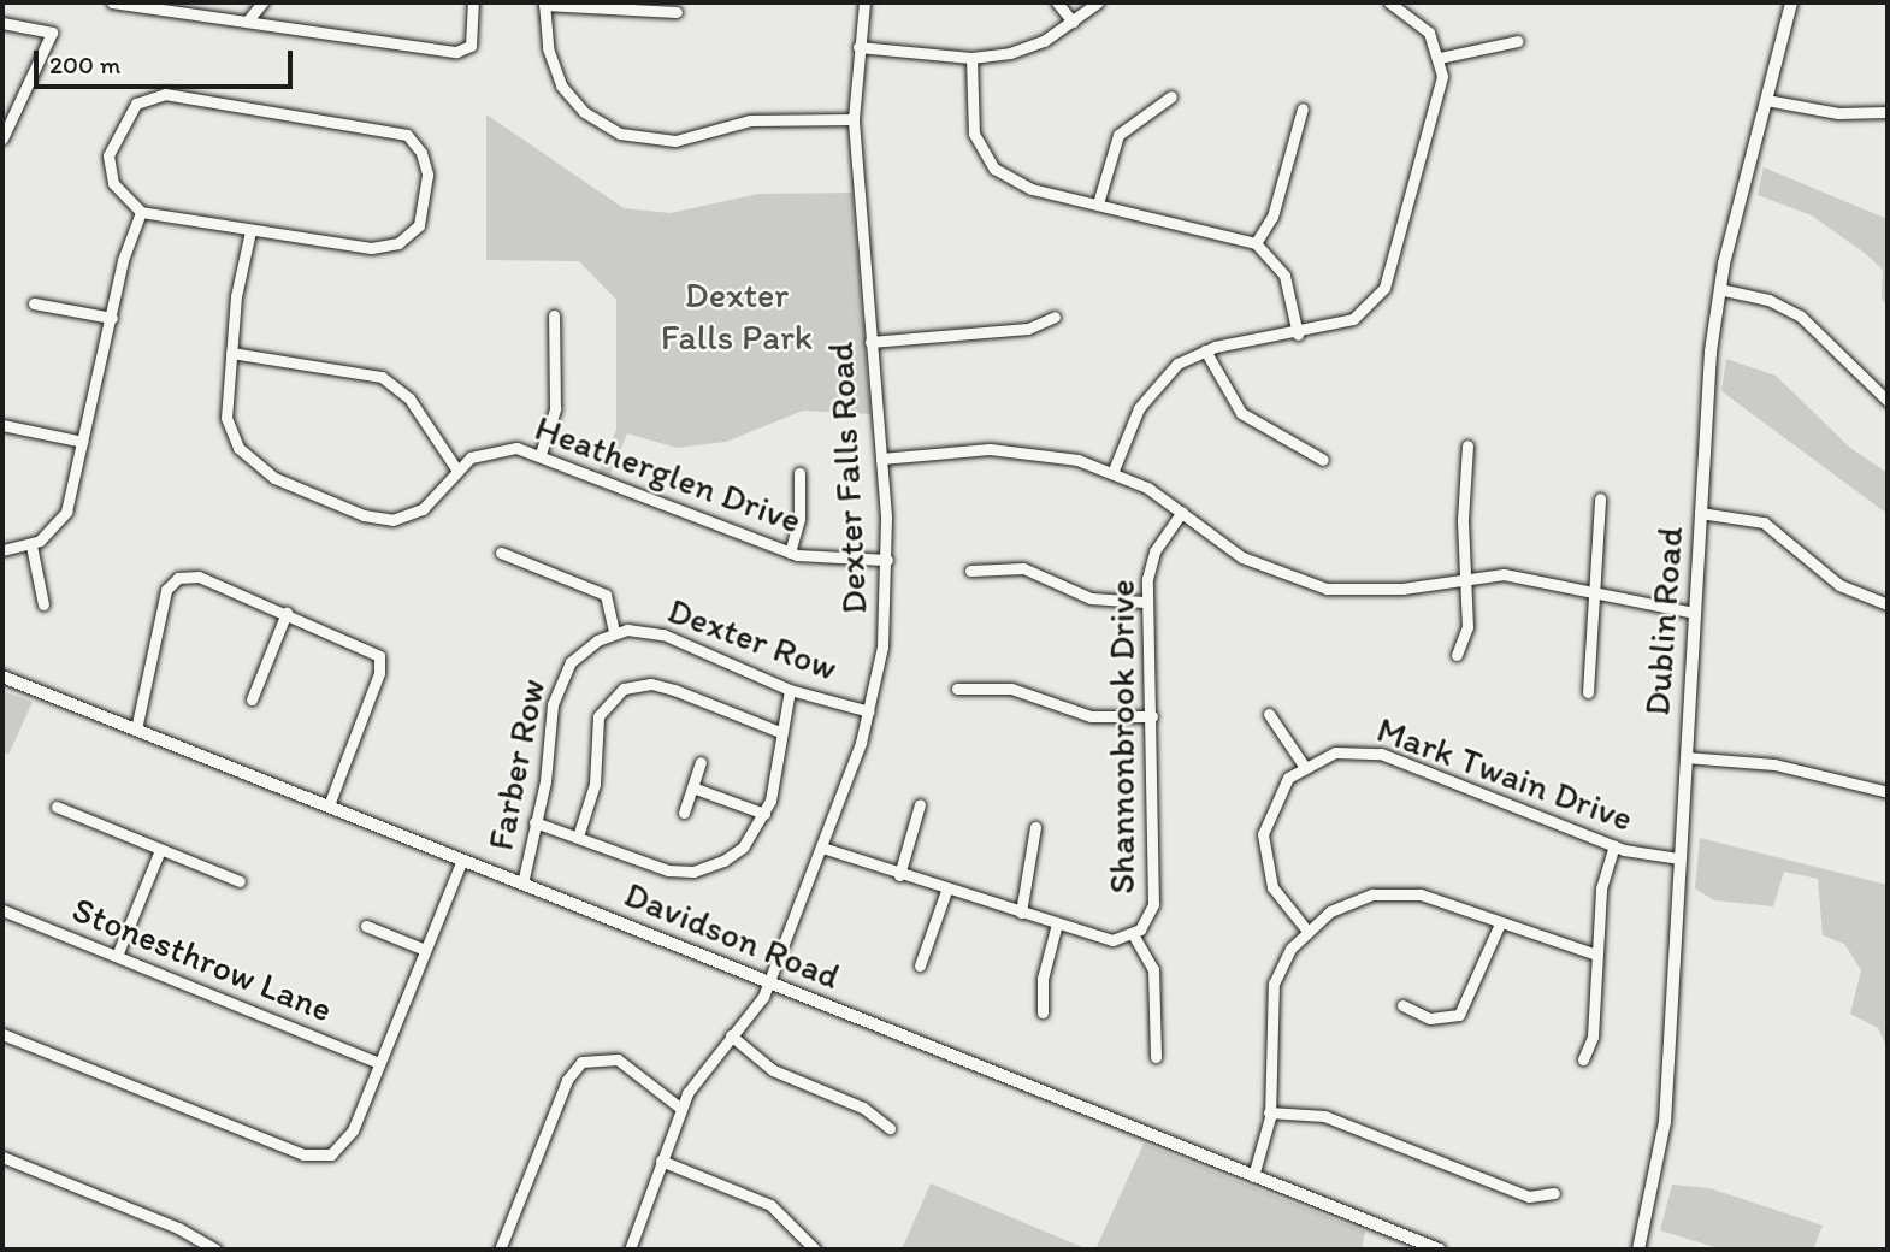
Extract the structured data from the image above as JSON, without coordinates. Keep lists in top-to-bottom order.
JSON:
{
  "streets": {
    "main road": ["Dublin Road", "Davidson Road"],
    "street": [
      "Heatherglen Drive",
      "Dexter Falls Road",
      "Dexter Row",
      "Shannonbrook Drive",
      "Farber Row",
      "Mark Twain Drive",
      "Stonesthrow Lane"
    ]
  },
  "crossings": [
    ["Heatherglen Drive", "Dexter Falls Road"],
    ["Dexter Falls Road", "Dexter Row"],
    ["Dexter Falls Road", "Davidson Road"],
    ["Dublin Road", "Mark Twain Drive"],
    ["Dexter Row", "Farber Row"],
    ["Farber Row", "Davidson Road"]
  ],
  "parks": ["Dexter Falls Park"],
  "scale_bar": "200 m"
}
